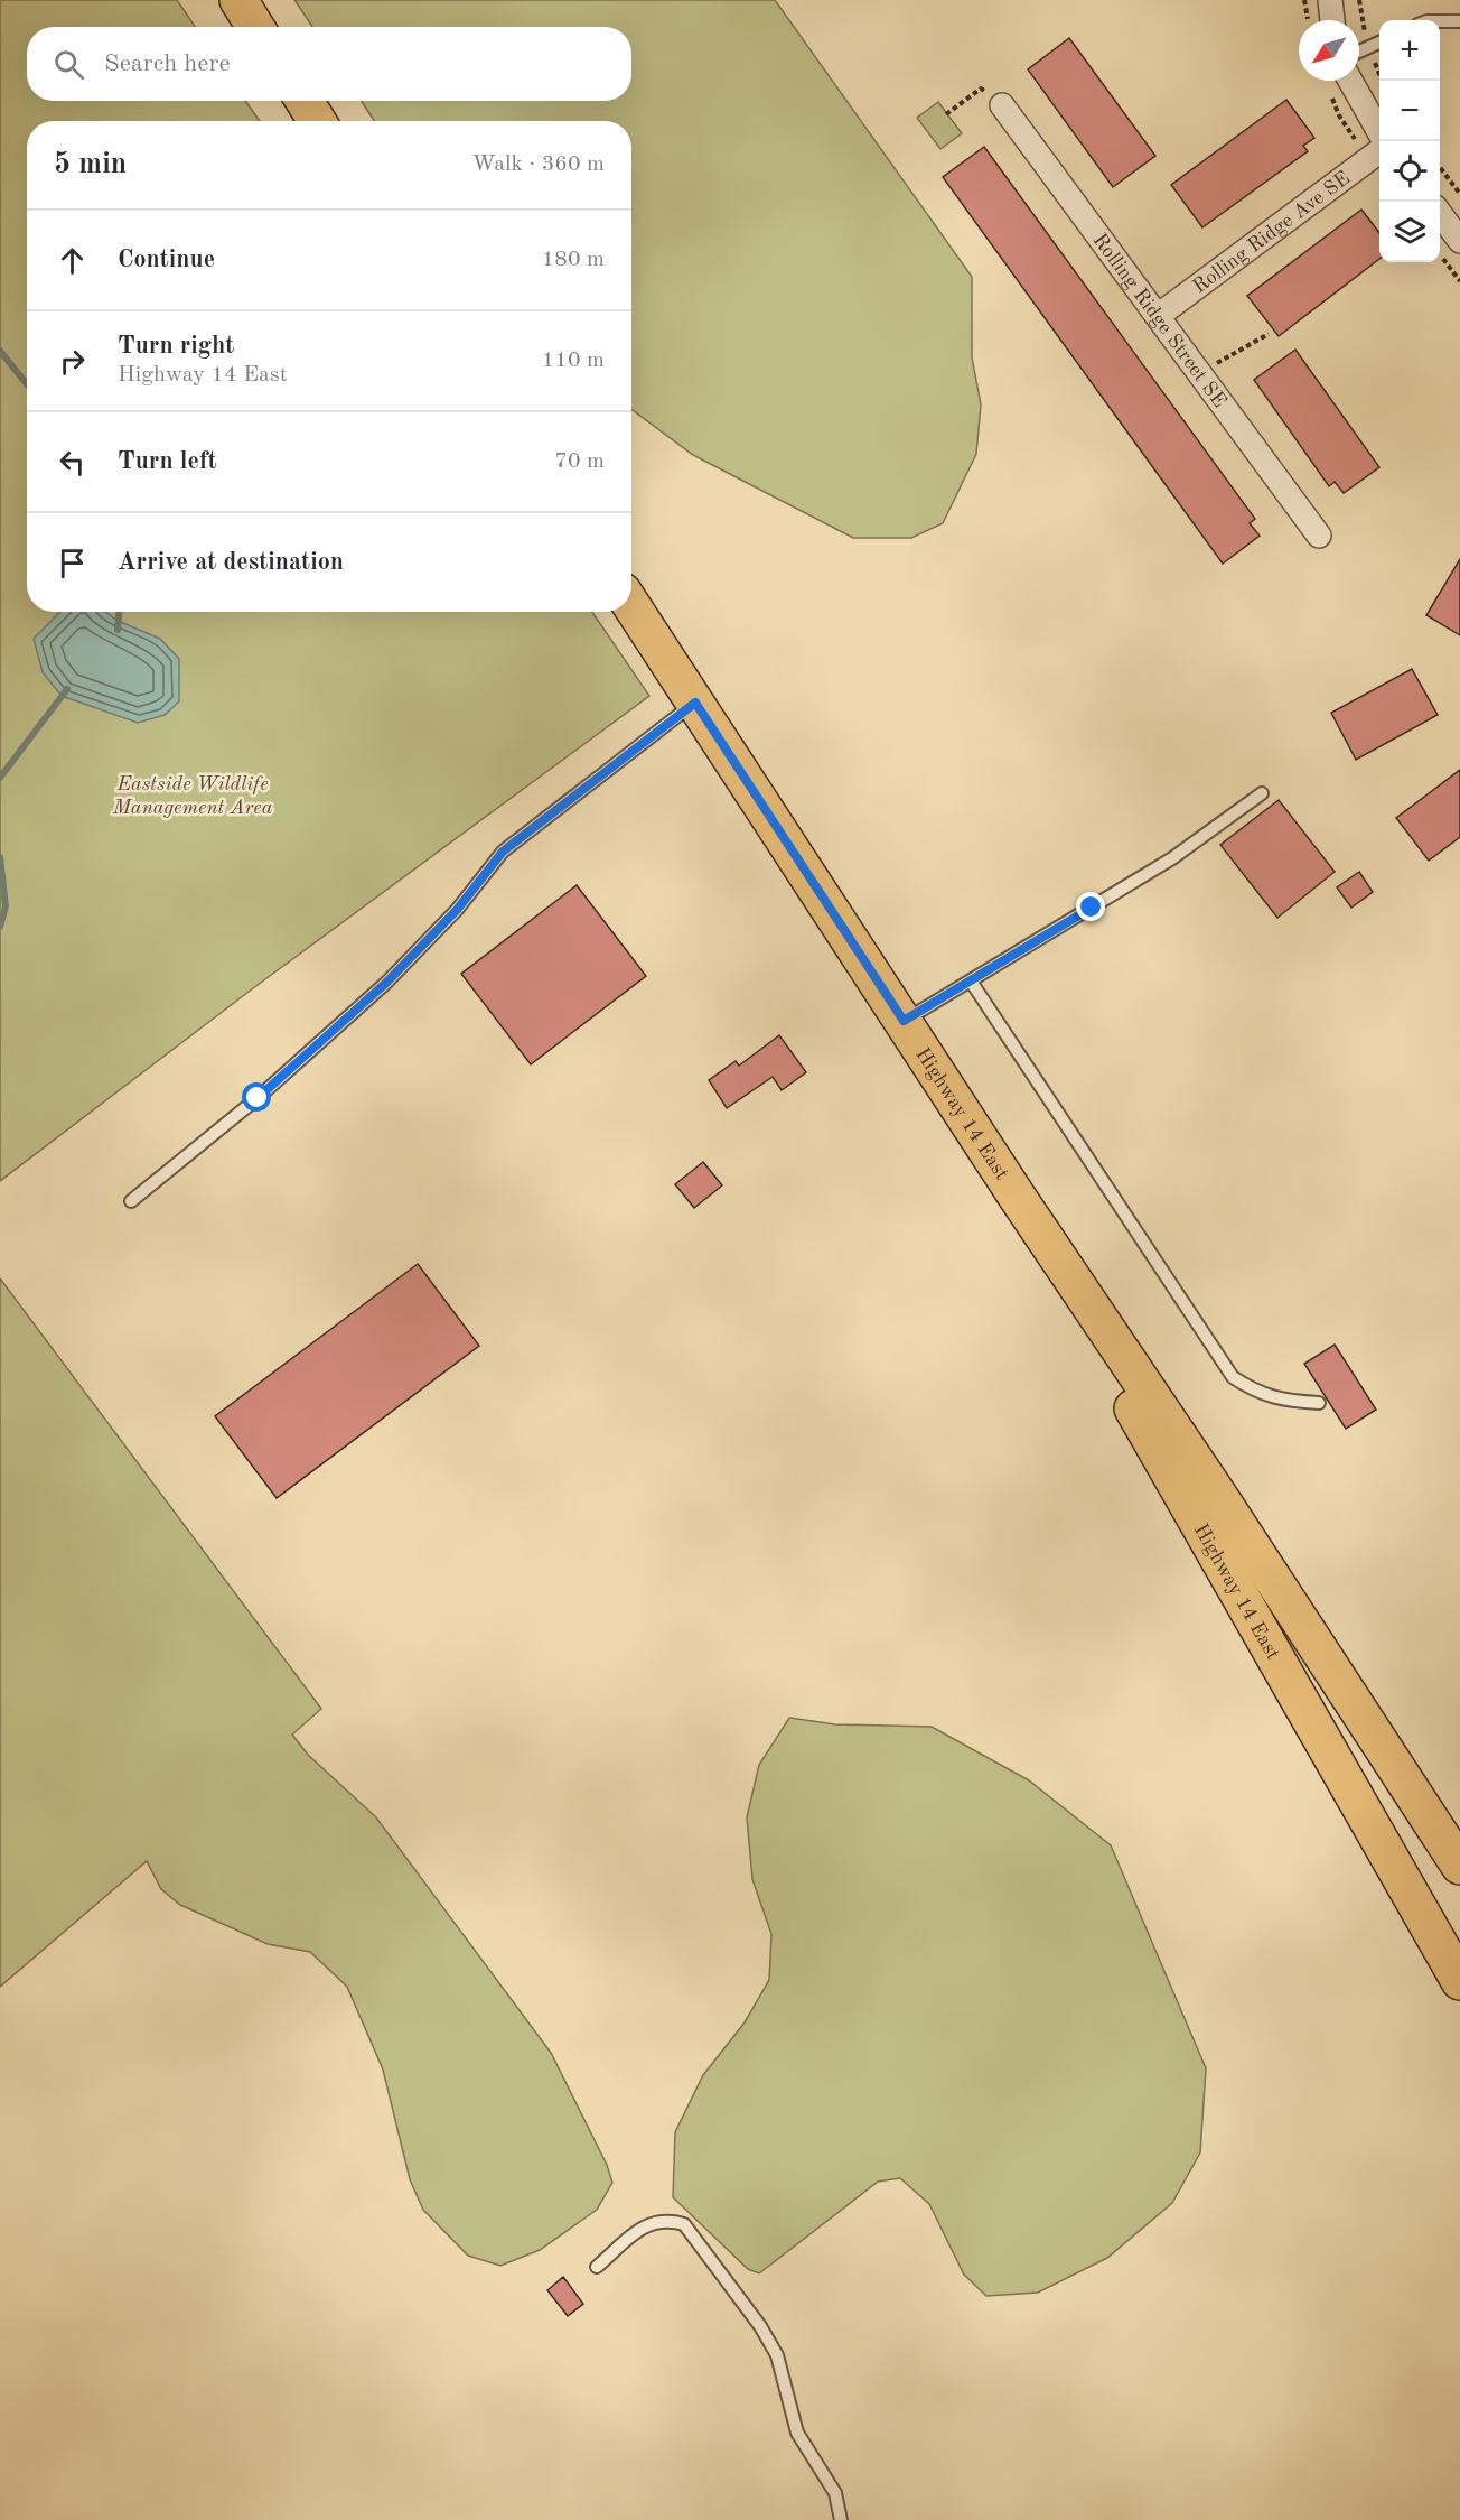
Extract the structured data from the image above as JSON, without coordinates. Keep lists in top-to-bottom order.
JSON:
{
  "streets": {
    "main road": ["Highway 14 East"],
    "street": ["Rolling Ridge Ave SE", "Rolling Ridge Street SE"]
  },
  "crossings": [
    ["Rolling Ridge Ave SE", "Rolling Ridge Street SE"]
  ],
  "parks": ["Eastside Wildlife Management Area"],
  "north": "bottom left",
  "page": {
    "map_buttons": ["+", "−"],
    "search": "Search here",
    "heading": ["5 min", "Walk · 360 m"],
    "list": [
      ["Continue", "180 m"],
      ["Turn right", "Highway 14 East", "110 m"],
      ["Turn left", "70 m"],
      "Arrive at destination"
    ]
  }
}
